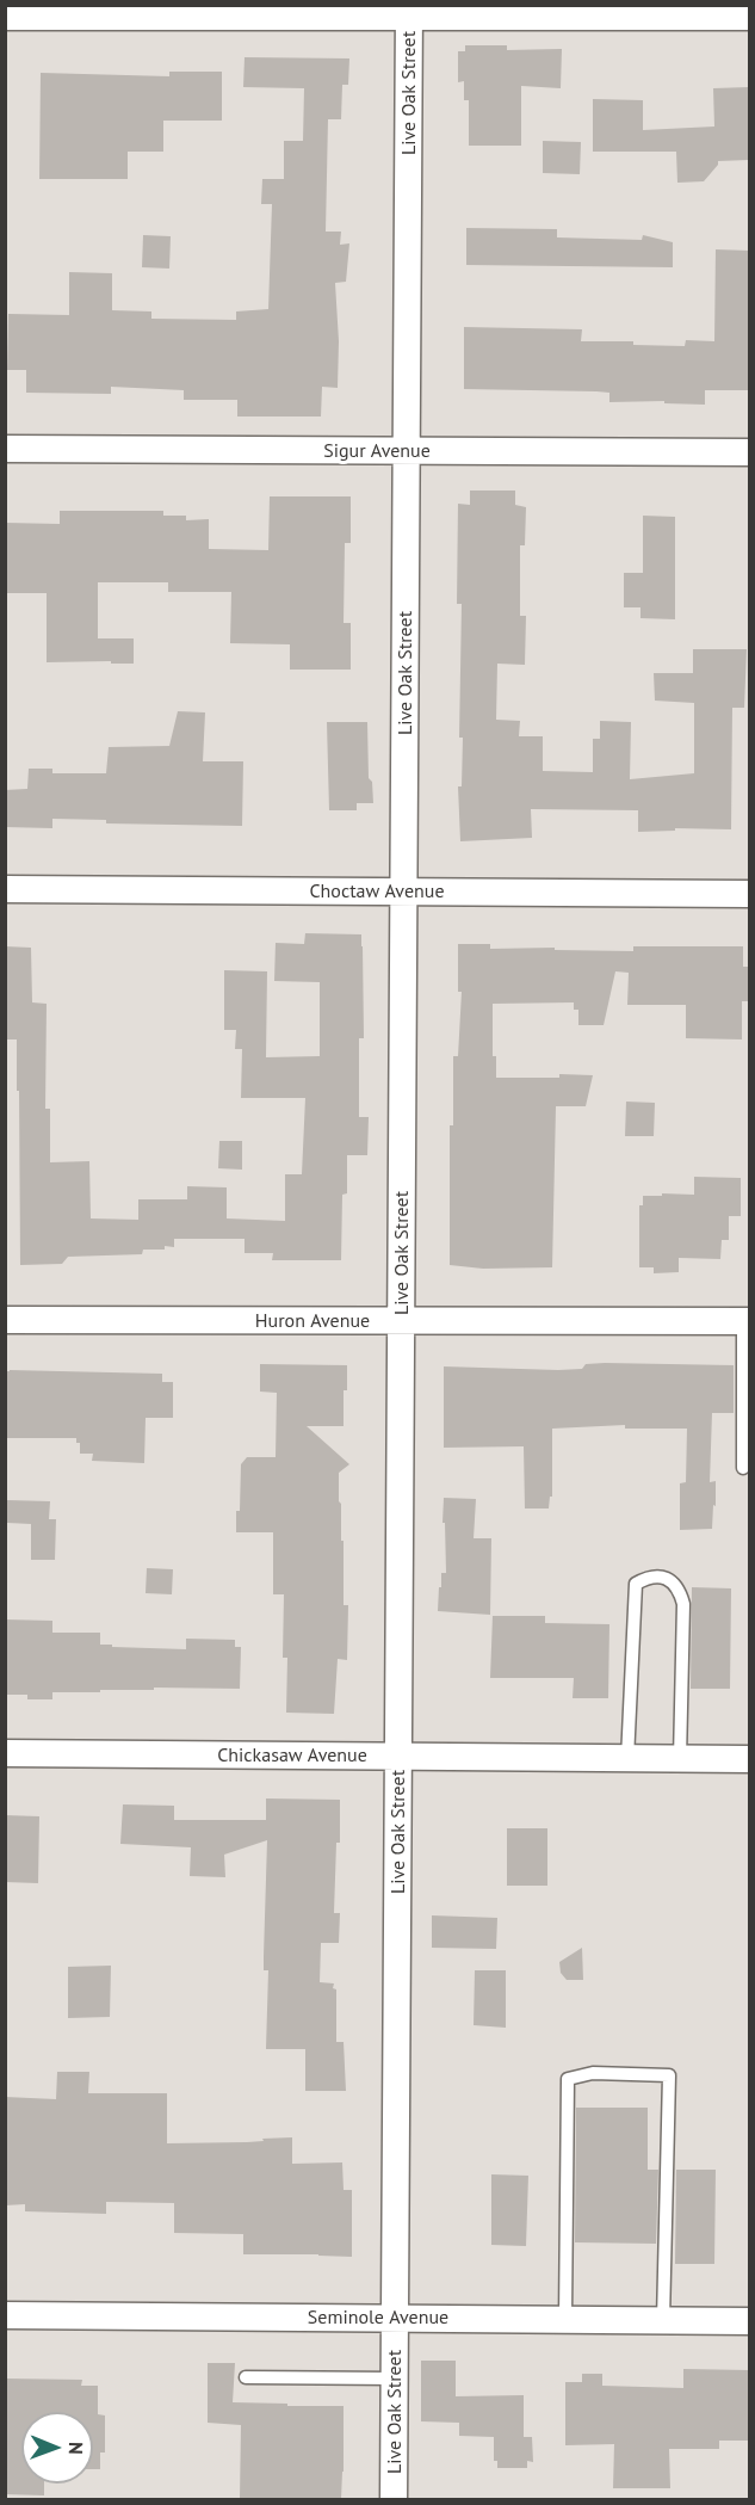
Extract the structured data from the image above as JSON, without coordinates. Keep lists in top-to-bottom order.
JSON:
{
  "streets": {
    "street": [
      "Live Oak Street",
      "Sigur Avenue",
      "Choctaw Avenue",
      "Huron Avenue",
      "Chickasaw Avenue",
      "Seminole Avenue"
    ]
  },
  "crossings": [
    ["Live Oak Street", "Sigur Avenue"],
    ["Live Oak Street", "Choctaw Avenue"],
    ["Live Oak Street", "Huron Avenue"],
    ["Live Oak Street", "Chickasaw Avenue"],
    ["Live Oak Street", "Seminole Avenue"]
  ],
  "north": "right"
}
